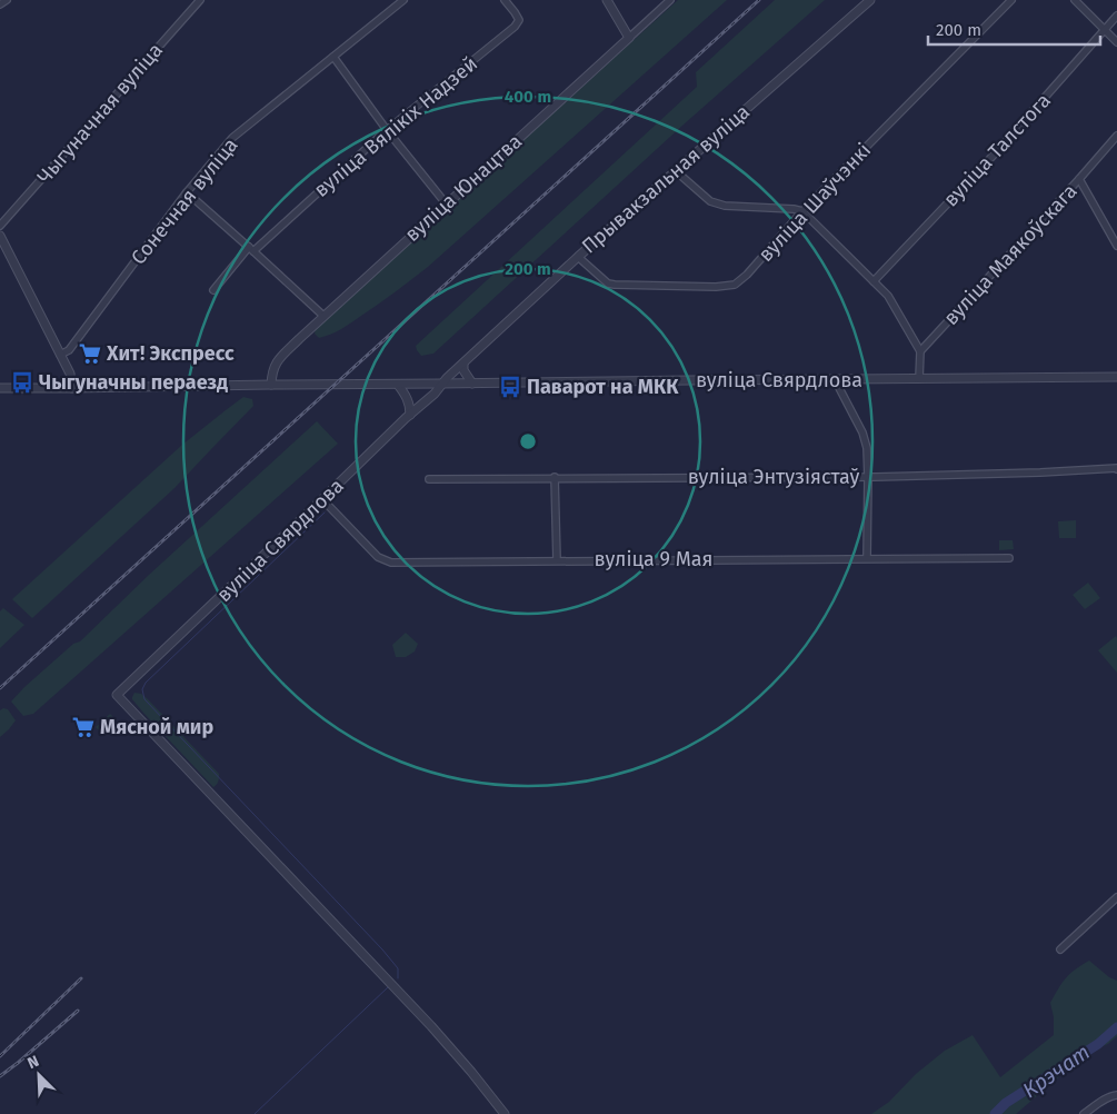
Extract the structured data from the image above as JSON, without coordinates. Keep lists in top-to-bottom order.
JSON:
{
  "streets": {
    "street": [
      "Чыгуначная вуліца",
      "вуліца Вялікіх Надзей",
      "вуліца Талстога",
      "Прывакзальная вуліца",
      "вуліца Юнацтва",
      "Сонечная вуліца",
      "вуліца Шаўчэнкі",
      "вуліца Маякоўскага",
      "вуліца Свярдлова",
      "вуліца Энтузіястаў",
      "вуліца 9 Мая"
    ]
  },
  "crossings": [
    ["Прывакзальная вуліца", "вуліца Шаўчэнкі"],
    ["Прывакзальная вуліца", "вуліца Свярдлова"],
    ["вуліца Юнацтва", "вуліца Свярдлова"],
    ["вуліца Свярдлова", "вуліца 9 Мая"]
  ],
  "water": ["Крэчат"],
  "places": {
    "supermarket": ["Хит! Экспресс", "Мясной мир"],
    "bus stop": ["Чыгуначны пераезд", "Паварот на МКК"]
  },
  "scale_bar": "200 m",
  "north": "top left",
  "rings": ["400 m", "200 m"]
}
